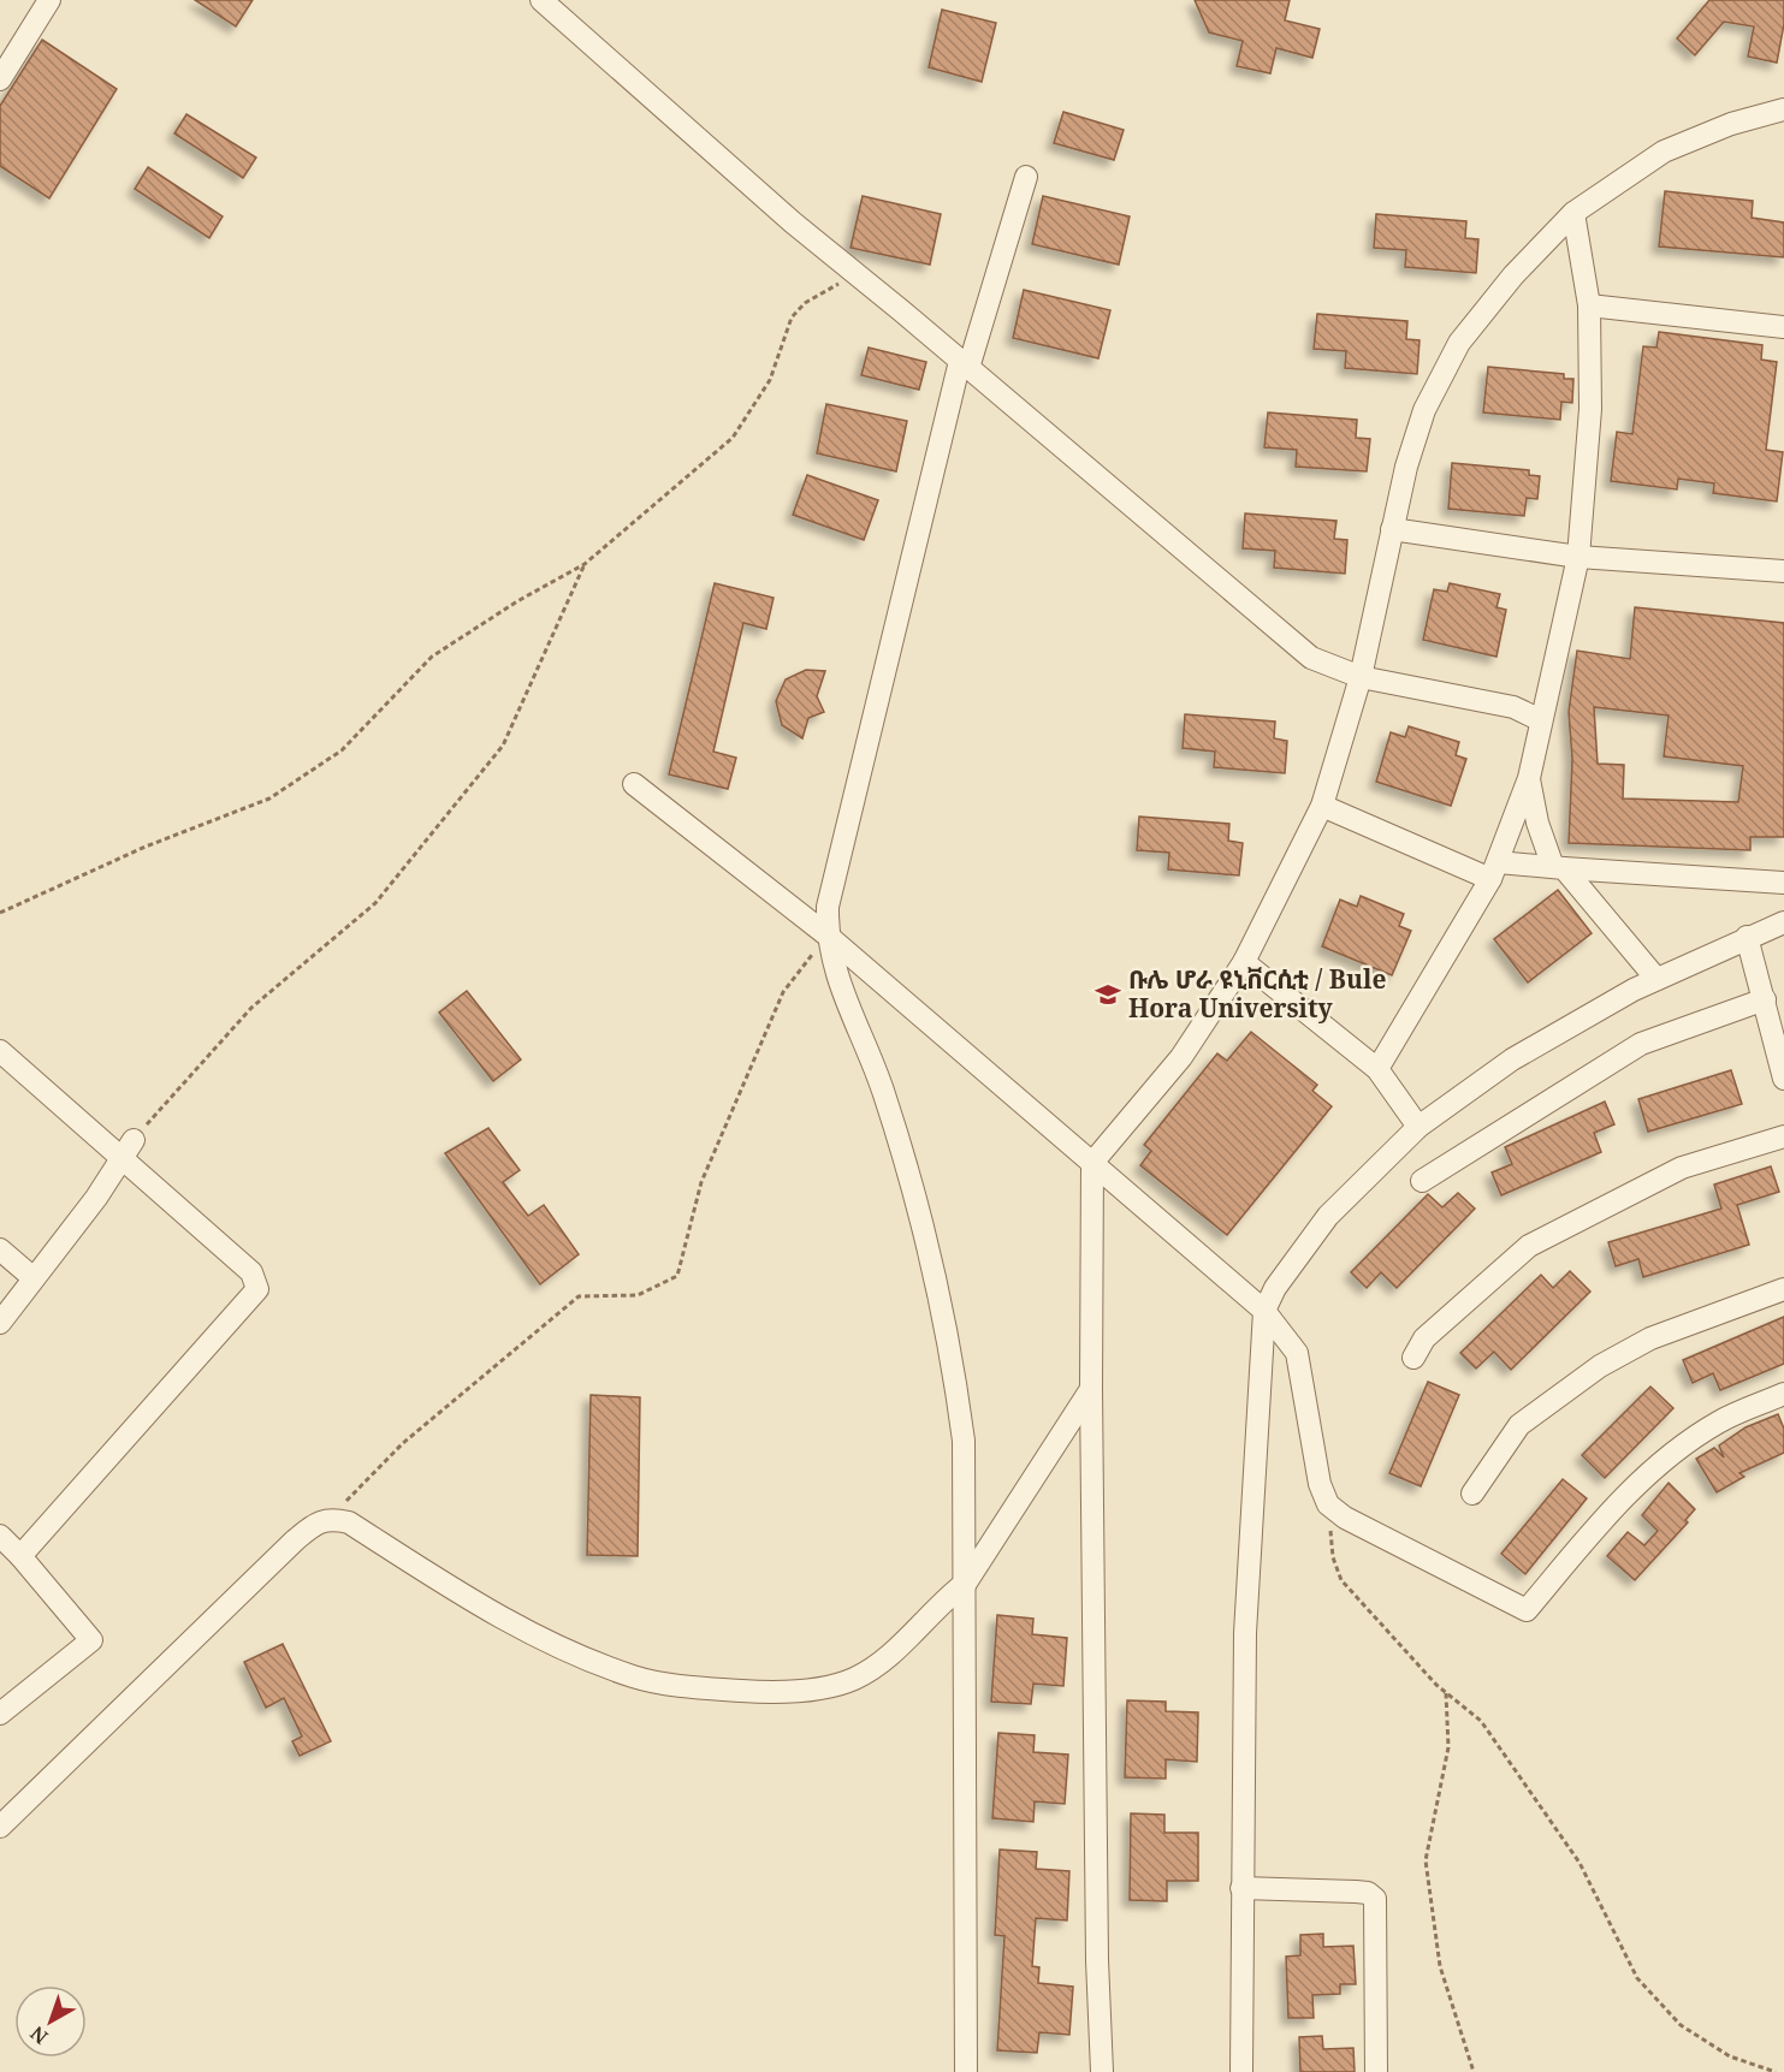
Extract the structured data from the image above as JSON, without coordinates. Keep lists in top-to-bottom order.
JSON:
{
  "places": {
    "school or university": ["ቡሌ ሆራ ዩኒቨርሲቲ / Bule Hora University"]
  },
  "north": "bottom left"
}
